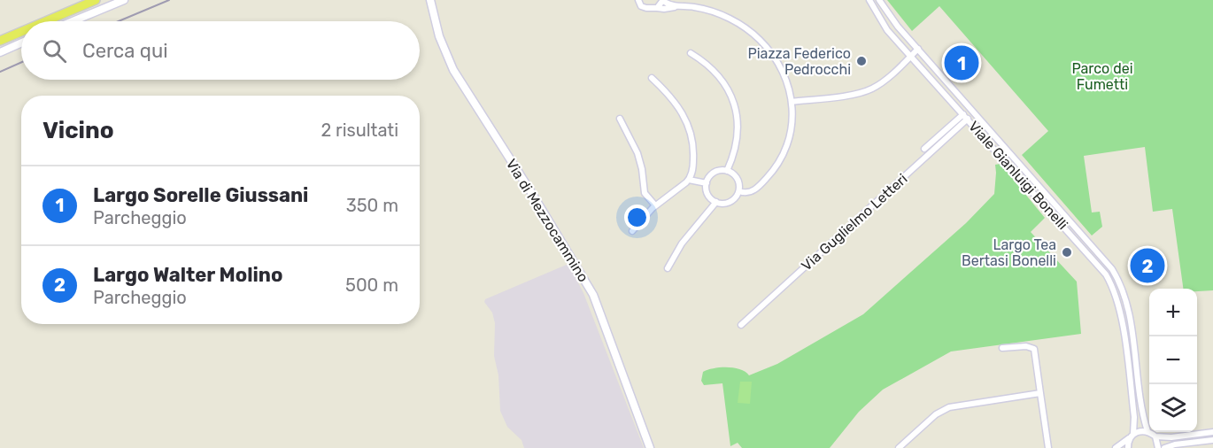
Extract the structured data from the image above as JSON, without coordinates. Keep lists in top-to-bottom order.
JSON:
{
  "streets": {
    "main road": ["Via di Mezzocammino"],
    "street": ["Viale Gianluigi Bonelli", "Via Guglielmo Letteri"]
  },
  "crossings": [
    ["Viale Gianluigi Bonelli", "Via Guglielmo Letteri"]
  ],
  "parks": ["Parco dei Fumetti"],
  "places": ["Piazza Federico Pedrocchi", "Largo Tea Bertasi Bonelli"],
  "page": {
    "search": "Cerca qui",
    "pins": ["1", "2"],
    "heading": ["Vicino", "2 risultati"],
    "list": [
      {
        "mark": "1",
        "name": "Largo Sorelle Giussani",
        "note": "Parcheggio",
        "value": "350 m"
      },
      {
        "mark": "2",
        "name": "Largo Walter Molino",
        "note": "Parcheggio",
        "value": "500 m"
      }
    ],
    "map_buttons": ["+", "−"]
  }
}
